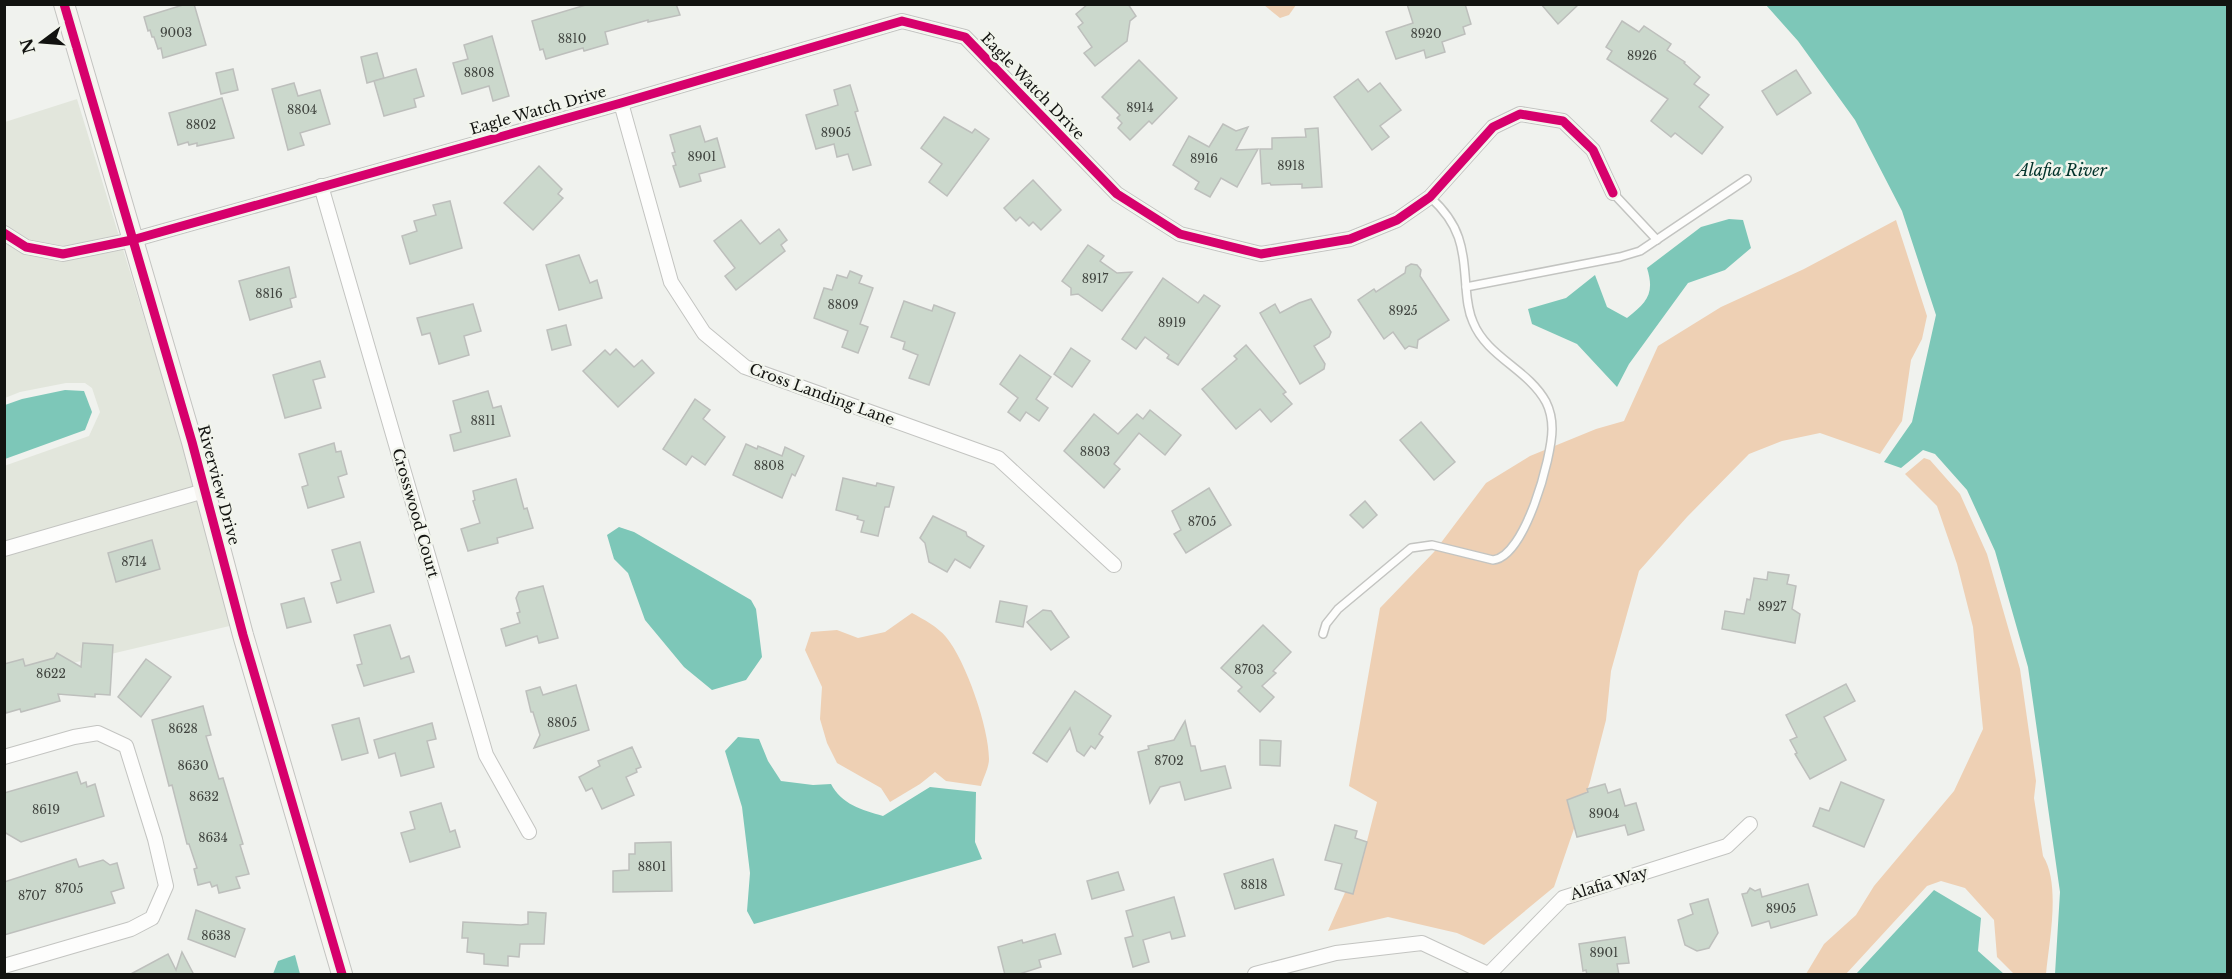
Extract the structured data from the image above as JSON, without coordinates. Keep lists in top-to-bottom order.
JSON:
{
  "streets": {
    "street": [
      "Eagle Watch Drive",
      "Cross Landing Lane",
      "Riverview Drive",
      "Crosswood Court",
      "Alafia Way"
    ]
  },
  "crossings": [
    ["Eagle Watch Drive", "Cross Landing Lane"],
    ["Eagle Watch Drive", "Riverview Drive"],
    ["Eagle Watch Drive", "Crosswood Court"]
  ],
  "water": ["Alafia River"],
  "house_numbers": [
    "9003",
    "8920",
    "8810",
    "8926",
    "8808",
    "8914",
    "8804",
    "8802",
    "8905",
    "8901",
    "8916",
    "8918",
    "8917",
    "8816",
    "8809",
    "8925",
    "8919",
    "8811",
    "8803",
    "8808",
    "8705",
    "8714",
    "8927",
    "8703",
    "8622",
    "8805",
    "8628",
    "8702",
    "8630",
    "8632",
    "8619",
    "8904",
    "8634",
    "8801",
    "8818",
    "8705",
    "8707",
    "8905",
    "8638",
    "8901"
  ],
  "north": "left"
}
